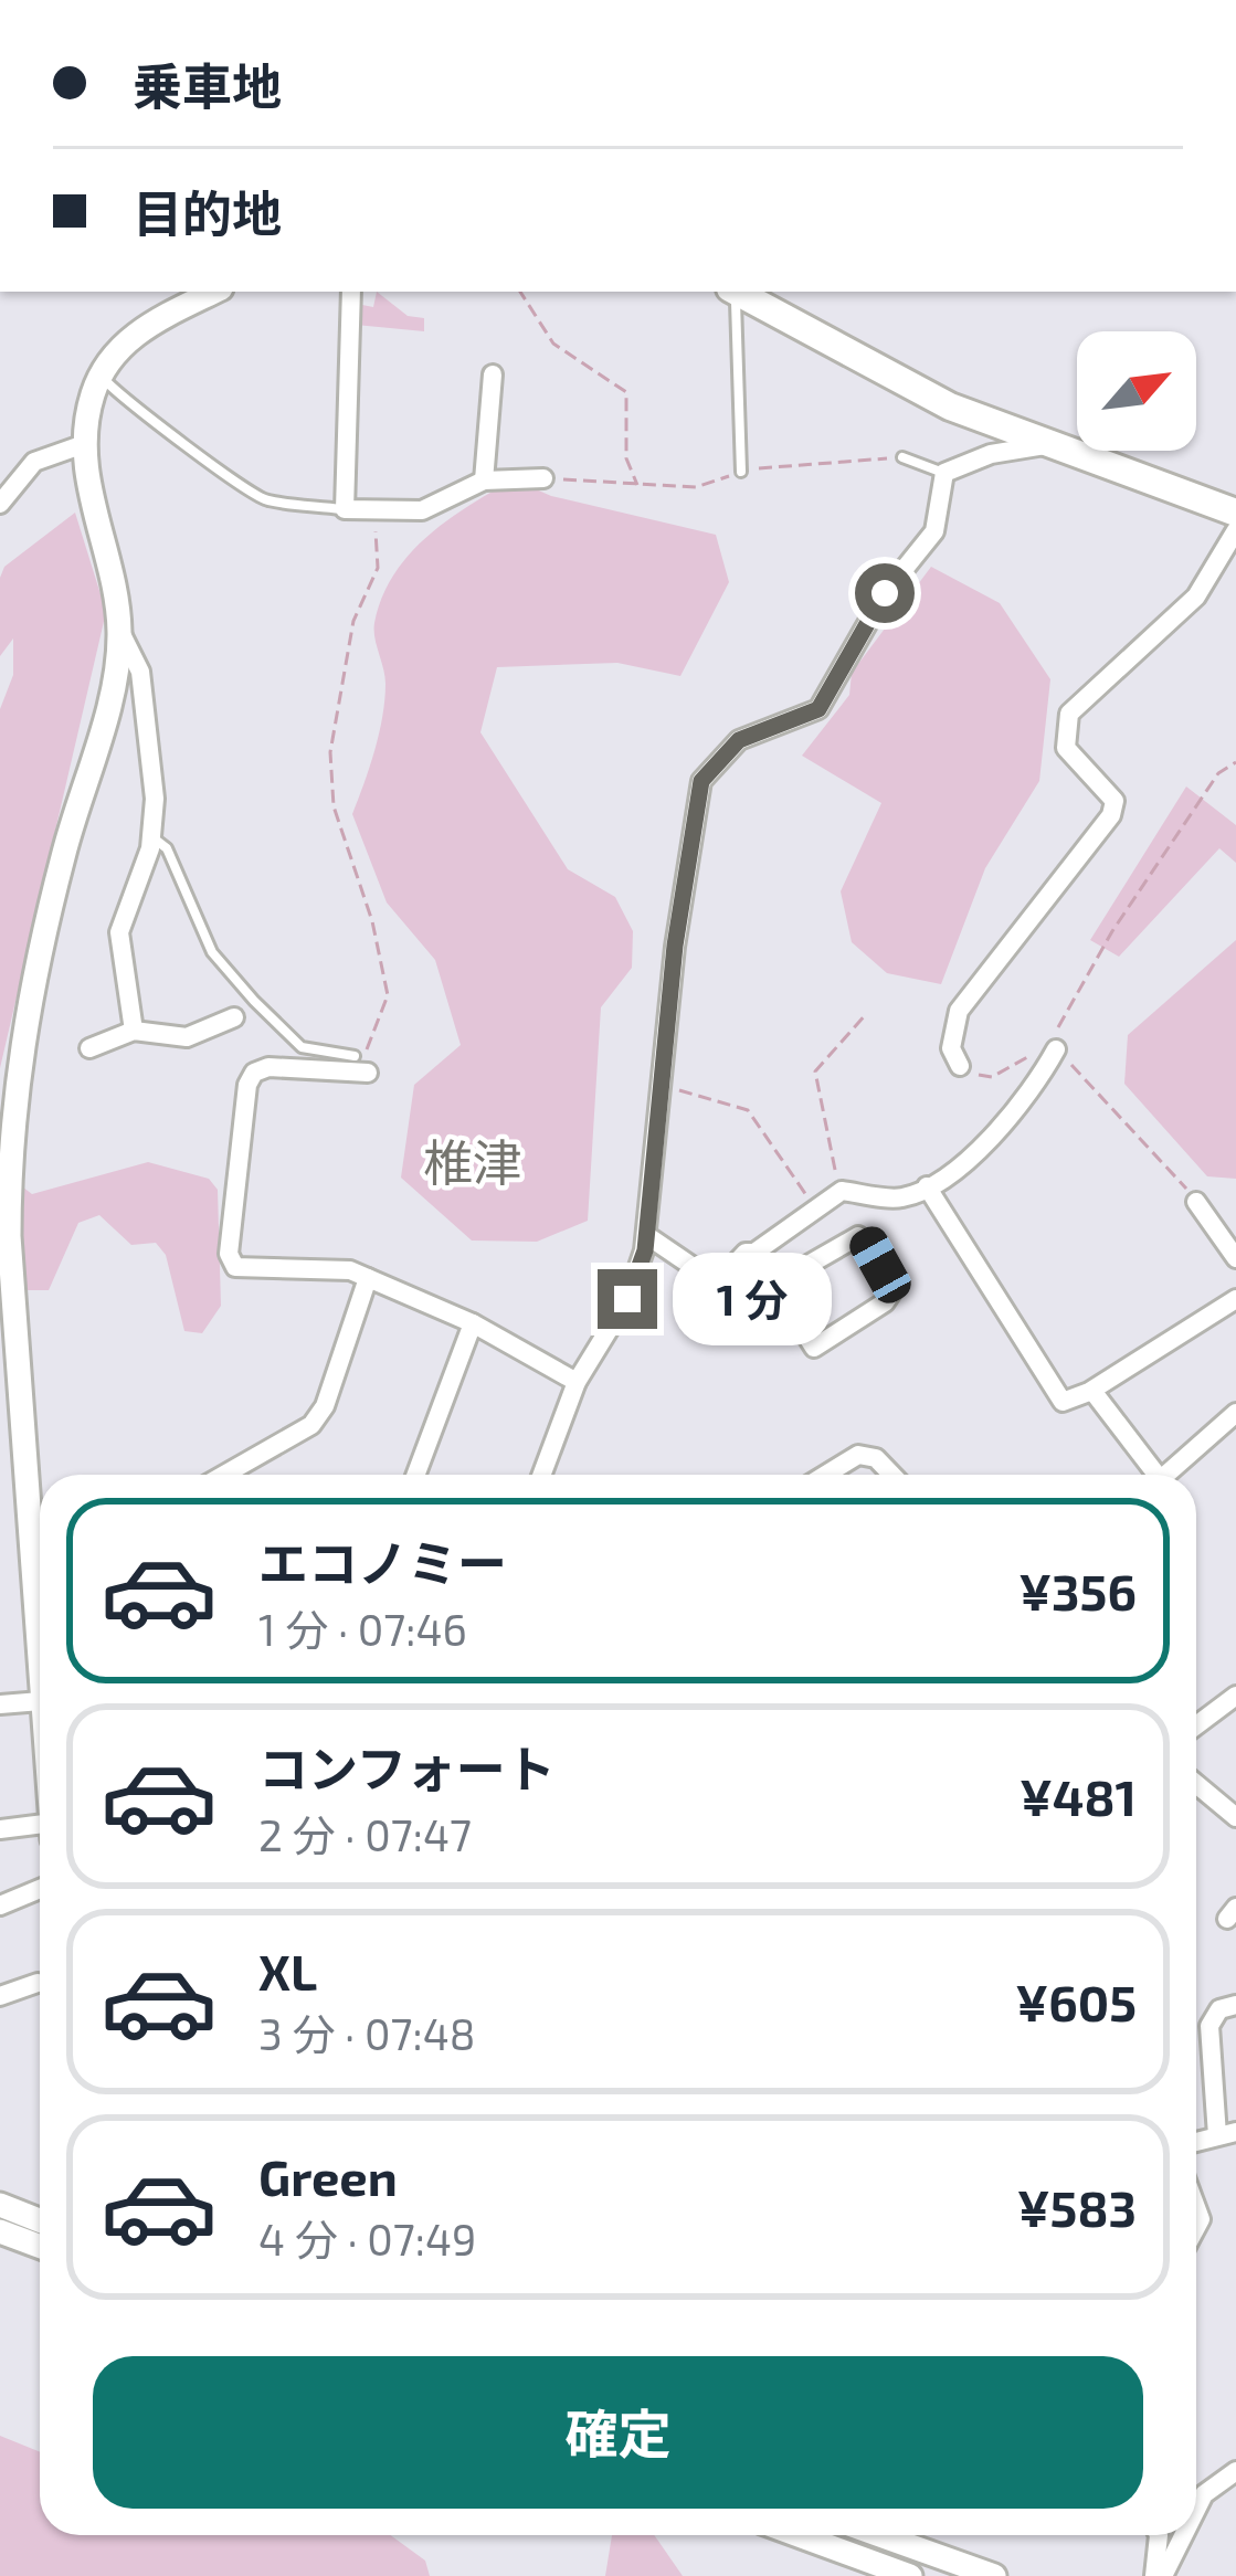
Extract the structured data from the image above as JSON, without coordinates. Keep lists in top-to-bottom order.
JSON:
{
  "districts": ["椎津"],
  "north": "top right",
  "page": {
    "banner": ["乗車地", "目的地"],
    "bubble": "1 分",
    "list": [
      {
        "name": "エコノミー",
        "note": "1 分 · 07:46",
        "value": "¥356"
      },
      {
        "name": "コンフォート",
        "note": "2 分 · 07:47",
        "value": "¥481"
      },
      {
        "name": "XL",
        "note": "3 分 · 07:48",
        "value": "¥605"
      },
      {
        "name": "Green",
        "note": "4 分 · 07:49",
        "value": "¥583"
      }
    ],
    "buttons": "確定"
  }
}
